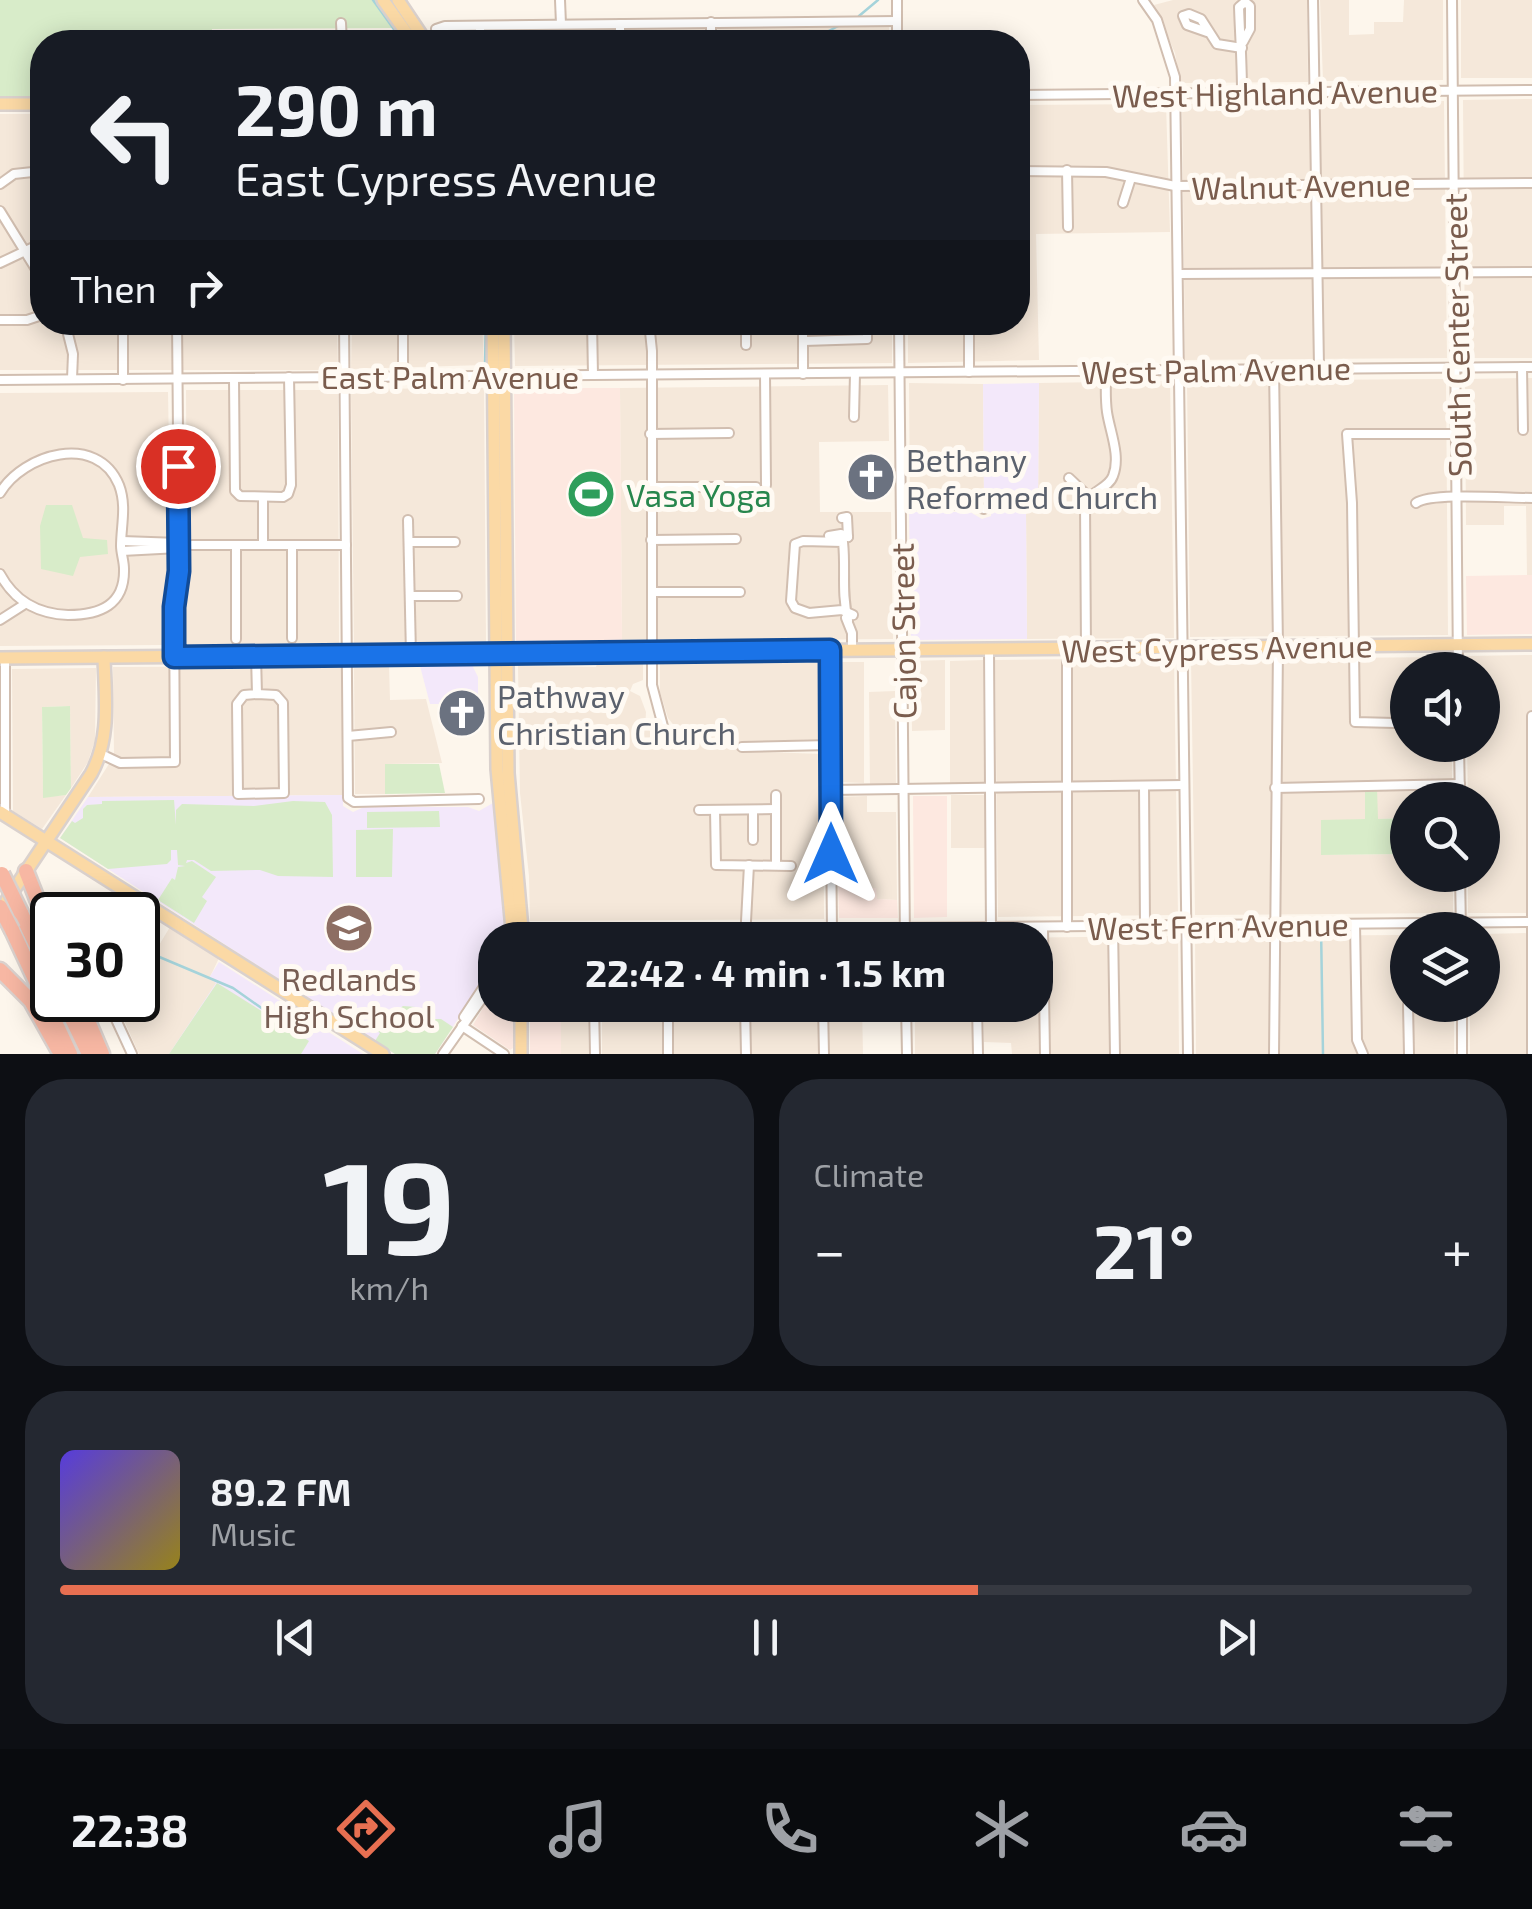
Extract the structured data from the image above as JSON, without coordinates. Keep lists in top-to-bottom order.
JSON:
{
  "streets": {
    "main road": ["West Cypress Avenue"],
    "street": [
      "West Highland Avenue",
      "Walnut Avenue",
      "South Center Street",
      "West Palm Avenue",
      "East Palm Avenue",
      "Cajon Street",
      "West Fern Avenue"
    ]
  },
  "crossings": [
    ["West Highland Avenue", "South Center Street"],
    ["Walnut Avenue", "South Center Street"],
    ["South Center Street", "West Palm Avenue"],
    ["South Center Street", "West Cypress Avenue"],
    ["West Palm Avenue", "East Palm Avenue"],
    ["West Palm Avenue", "Cajon Street"],
    ["East Palm Avenue", "Cajon Street"],
    ["Cajon Street", "West Cypress Avenue"]
  ],
  "places": {
    "church": ["Bethany Reformed Church", "Pathway Christian Church"],
    "sports": ["Vasa Yoga"],
    "school or university": ["Redlands High School"]
  },
  "page": {
    "turn": ["290 m", "East Cypress Avenue"],
    "then": "Then",
    "limit": "30",
    "trip": "22:42 · 4 min · 1.5 km",
    "tile": [
      ["19", "km/h"],
      "Climate"
    ],
    "heat": ["−", "21°", "+"],
    "song": ["89.2 FM", "Music"],
    "tabs": "22:38"
  }
}
